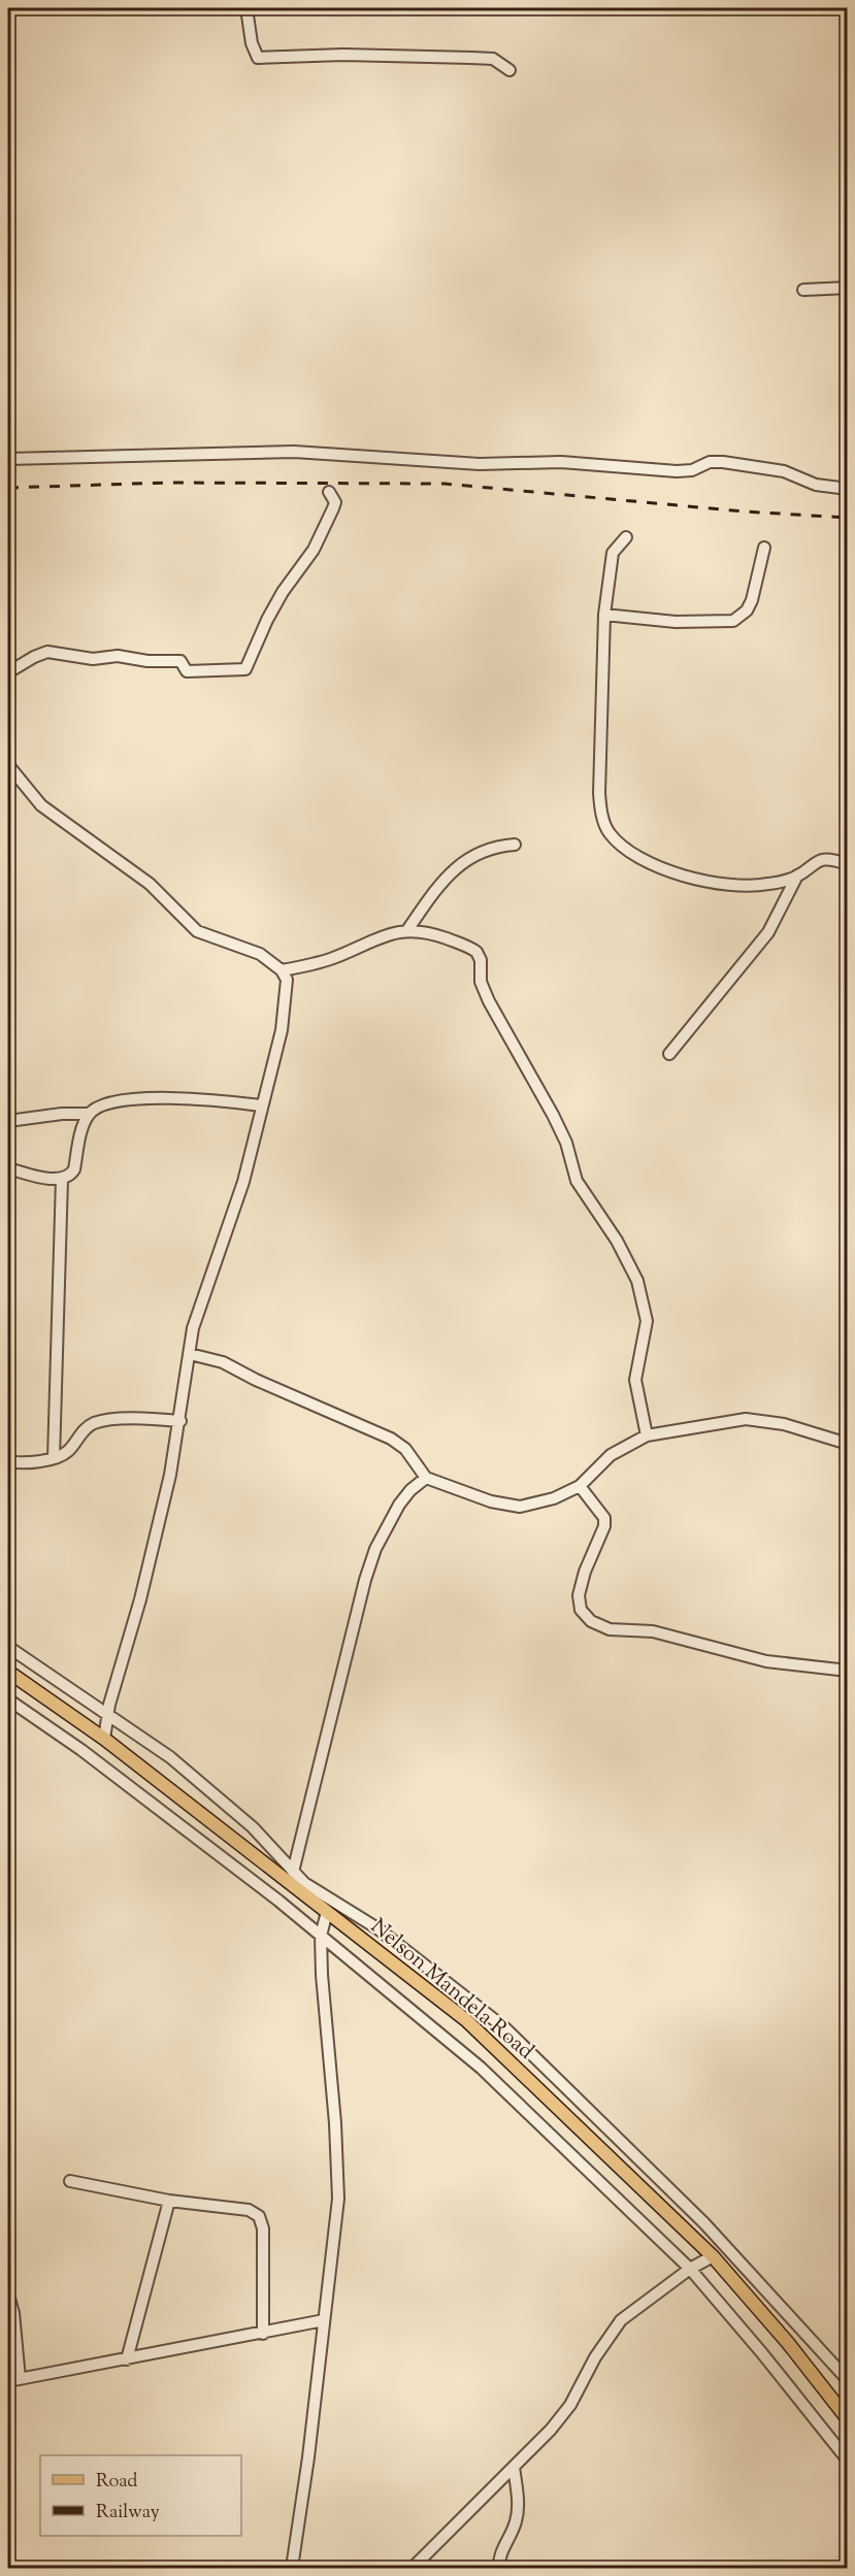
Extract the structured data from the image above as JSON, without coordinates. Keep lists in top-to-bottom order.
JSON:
{
  "streets": {
    "main road": ["Nelson Mandela Road"]
  },
  "legend": ["Road", "Railway"]
}
